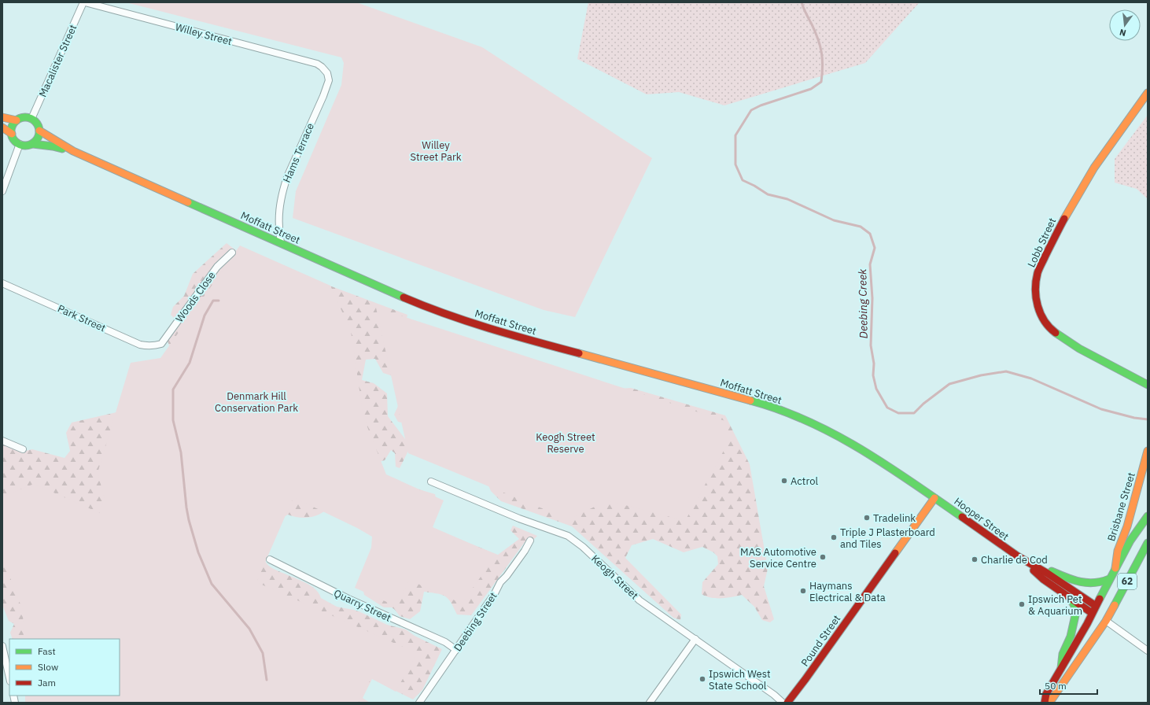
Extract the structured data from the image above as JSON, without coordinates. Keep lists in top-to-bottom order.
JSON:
{
  "streets": {
    "main road": [
      "Moffatt Street",
      "Lobb Street",
      "Brisbane Street",
      "Hooper Street",
      "62",
      "Pound Street"
    ],
    "street": [
      "Willey Street",
      "Macalister Street",
      "Hams Terrace",
      "Woods Close",
      "Park Street",
      "Keogh Street",
      "Quarry Street",
      "Deebing Street"
    ]
  },
  "crossings": [
    ["Willey Street", "Macalister Street"],
    ["Willey Street", "Hams Terrace"],
    ["Macalister Street", "Moffatt Street"],
    ["Hams Terrace", "Moffatt Street"],
    ["Moffatt Street", "Hooper Street"],
    ["Moffatt Street", "Pound Street"],
    ["Woods Close", "Park Street"],
    ["Brisbane Street", "62"],
    ["Hooper Street", "62"],
    ["Hooper Street", "Pound Street"],
    ["Quarry Street", "Deebing Street"]
  ],
  "water": ["Deebing Creek"],
  "parks": ["Willey Street Park", "Denmark Hill Conservation Park", "Keogh Street Reserve"],
  "places": [
    "Actrol",
    "Tradelink",
    "Triple J Plasterboard and Tiles",
    "MAS Automotive Service Centre",
    "Charlie de Cod",
    "Haymans Electrical & Data",
    "Ipswich Pet & Aquarium",
    "Ipswich West State School"
  ],
  "legend": ["Fast", "Slow", "Jam"],
  "scale_bar": "50 m",
  "north": "bottom"
}
